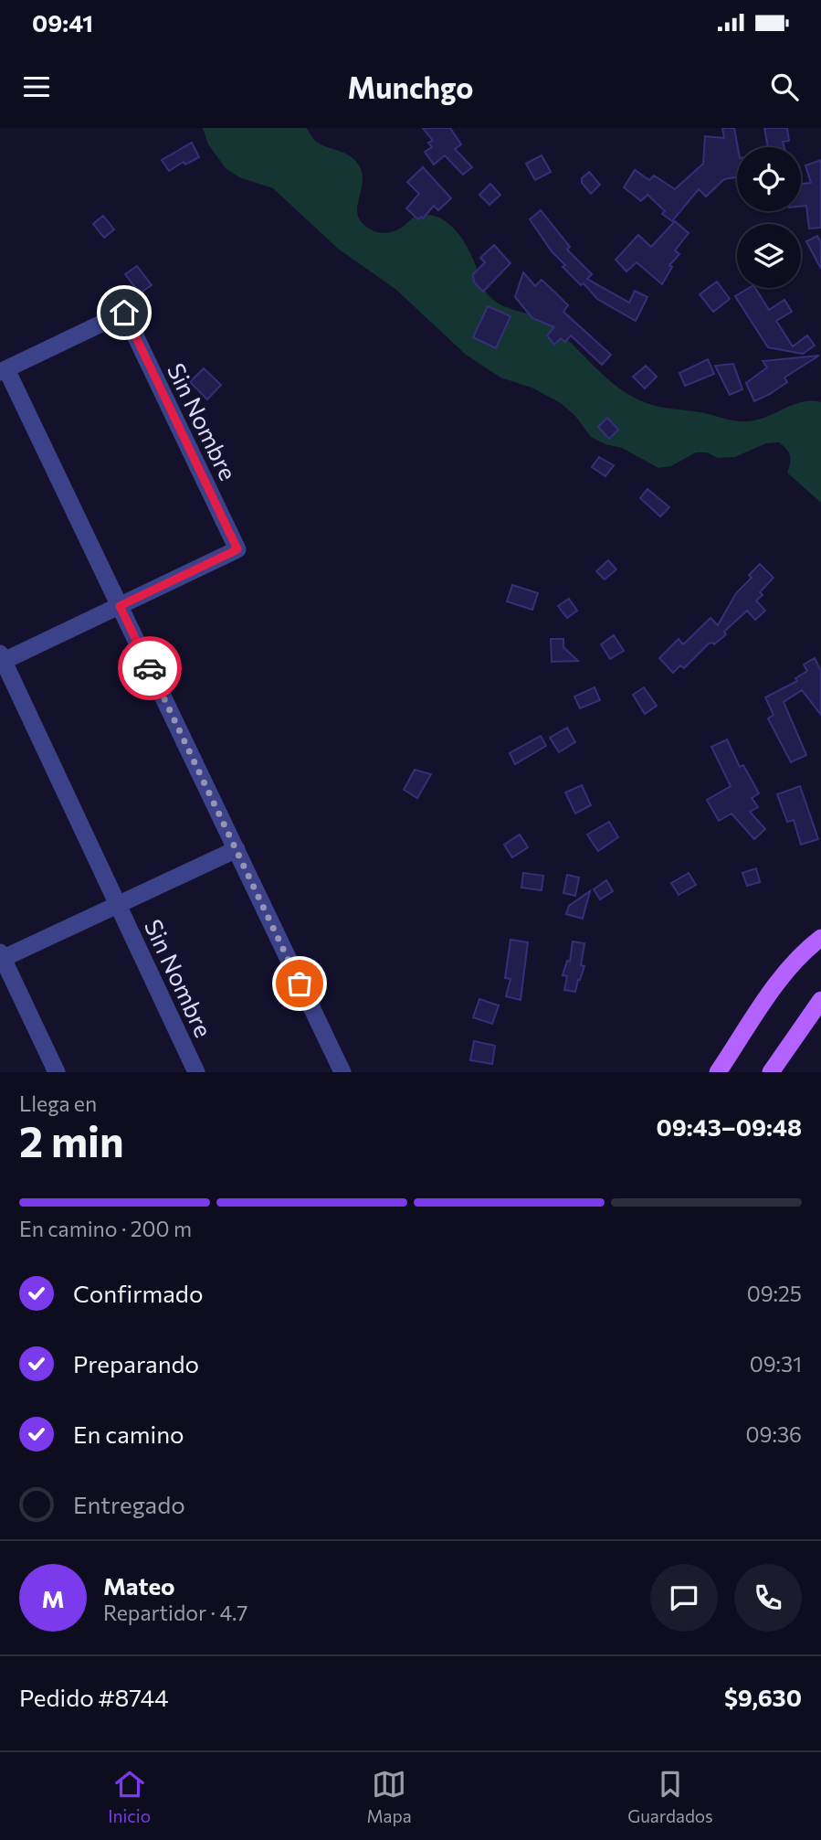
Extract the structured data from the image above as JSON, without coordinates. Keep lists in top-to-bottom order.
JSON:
{
  "streets": {
    "street": ["Sin Nombre"]
  },
  "page": {
    "status": "09:41",
    "header": "Munchgo",
    "heading": ["2 min", "Llega en", "09:43–09:48"],
    "panel": [
      "Mateo",
      "Repartidor · 4.7",
      "Pedido #8744",
      "$9,630"
    ],
    "bar": "En camino · 200 m",
    "list": [
      ["Confirmado", "09:25"],
      ["Preparando", "09:31"],
      ["En camino", "09:36"],
      "Entregado"
    ],
    "round": "M",
    "tabs": ["Inicio", "Mapa", "Guardados"]
  }
}
